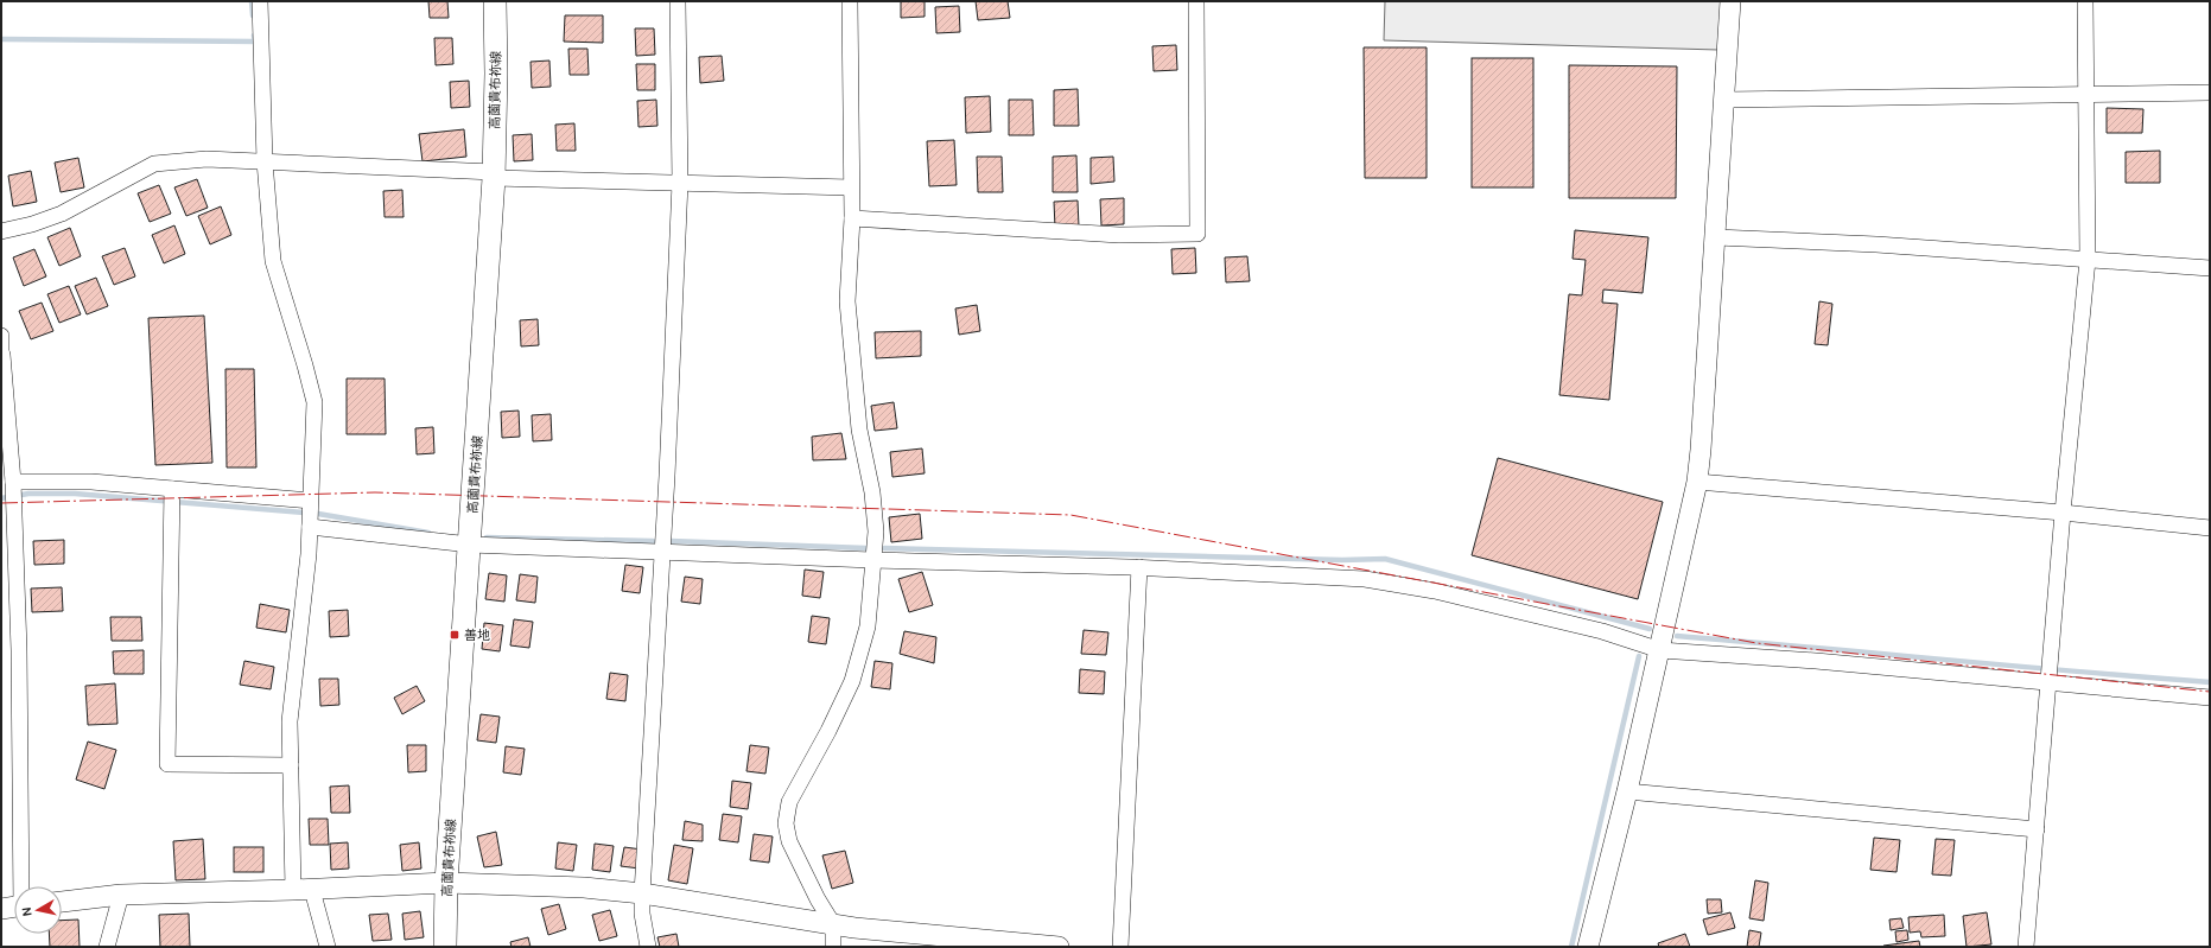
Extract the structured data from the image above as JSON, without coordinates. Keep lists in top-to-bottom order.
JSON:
{
  "streets": {
    "main road": ["高薗貴布祢線"]
  },
  "places": {
    "transit": ["善地"]
  },
  "north": "left"
}
